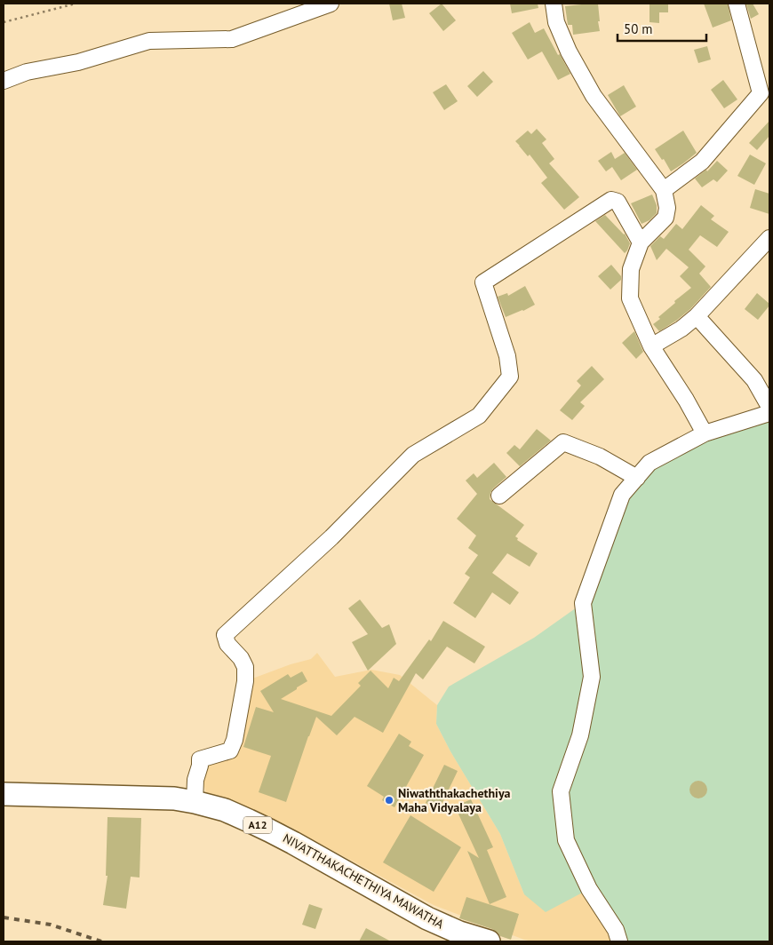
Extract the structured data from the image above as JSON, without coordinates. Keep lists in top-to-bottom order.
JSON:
{
  "streets": {
    "highway": ["A12", "NIVATTHAKACHETHIYA MAWATHA"]
  },
  "places": ["Niwaththakachethiya Maha Vidyalaya"],
  "scale_bar": "50 m"
}
